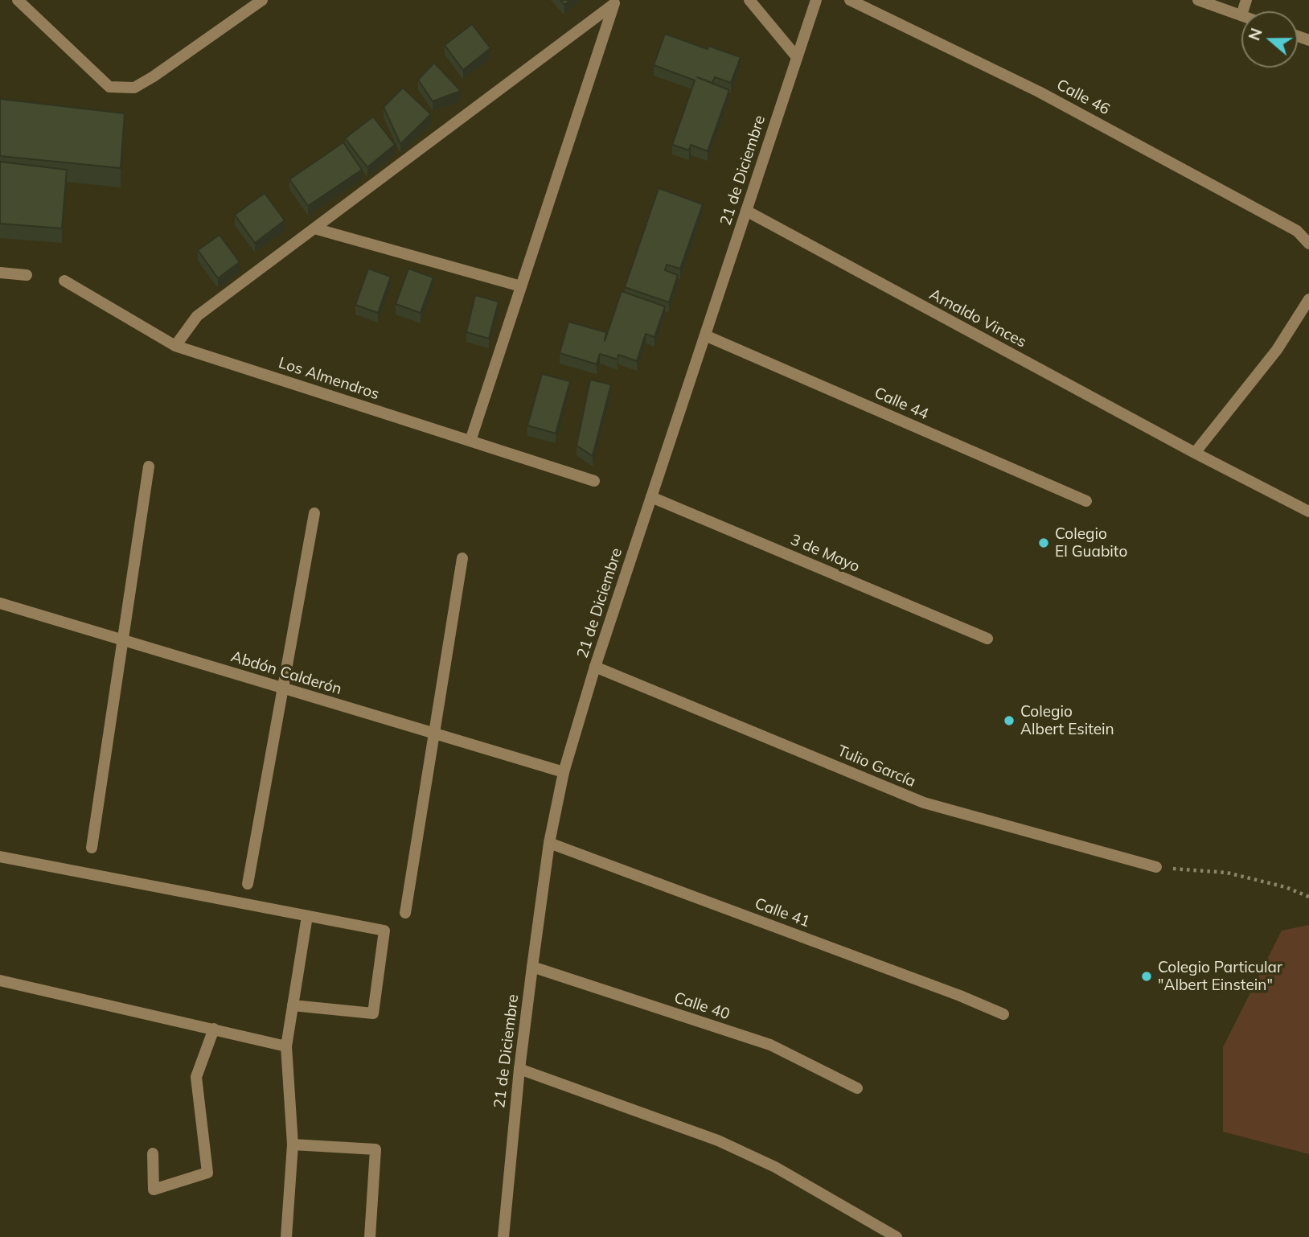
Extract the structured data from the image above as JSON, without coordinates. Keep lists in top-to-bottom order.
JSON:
{
  "streets": {
    "street": [
      "Calle 46",
      "21 de Diciembre",
      "Arnaldo Vinces",
      "Los Almendros",
      "Calle 44",
      "3 de Mayo",
      "Abdón Calderón",
      "Tulio García",
      "Calle 41",
      "Calle 40"
    ]
  },
  "crossings": [
    ["21 de Diciembre", "Arnaldo Vinces"],
    ["21 de Diciembre", "Calle 44"],
    ["21 de Diciembre", "3 de Mayo"],
    ["21 de Diciembre", "Abdón Calderón"],
    ["21 de Diciembre", "Tulio García"],
    ["21 de Diciembre", "Calle 41"],
    ["21 de Diciembre", "Calle 40"]
  ],
  "places": ["Colegio El Guabito", "Colegio Albert Esitein", "Colegio Particular \"Albert Einstein\""],
  "north": "left"
}
